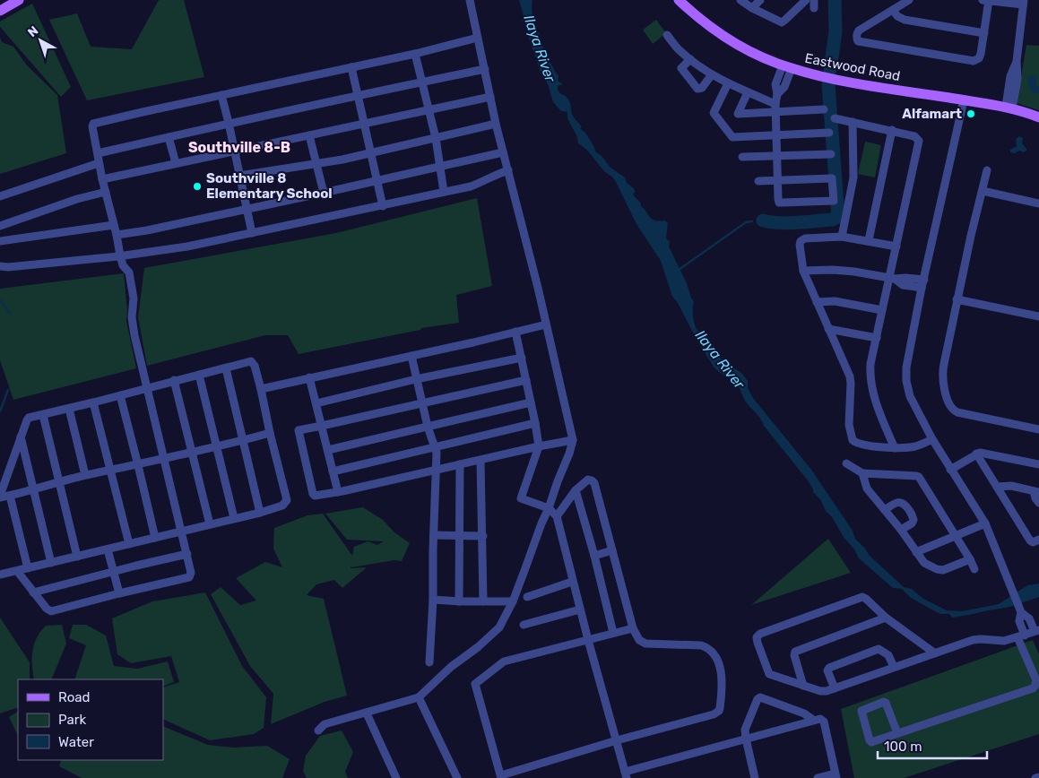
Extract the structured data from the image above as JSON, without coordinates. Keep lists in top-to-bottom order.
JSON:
{
  "streets": {
    "main road": ["Eastwood Road"]
  },
  "districts": ["Southville 8-B"],
  "water": ["Ilaya River"],
  "places": ["Alfamart", "Southville 8 Elementary School"],
  "legend": ["Road", "Park", "Water"],
  "scale_bar": "100 m",
  "north": "top left"
}
